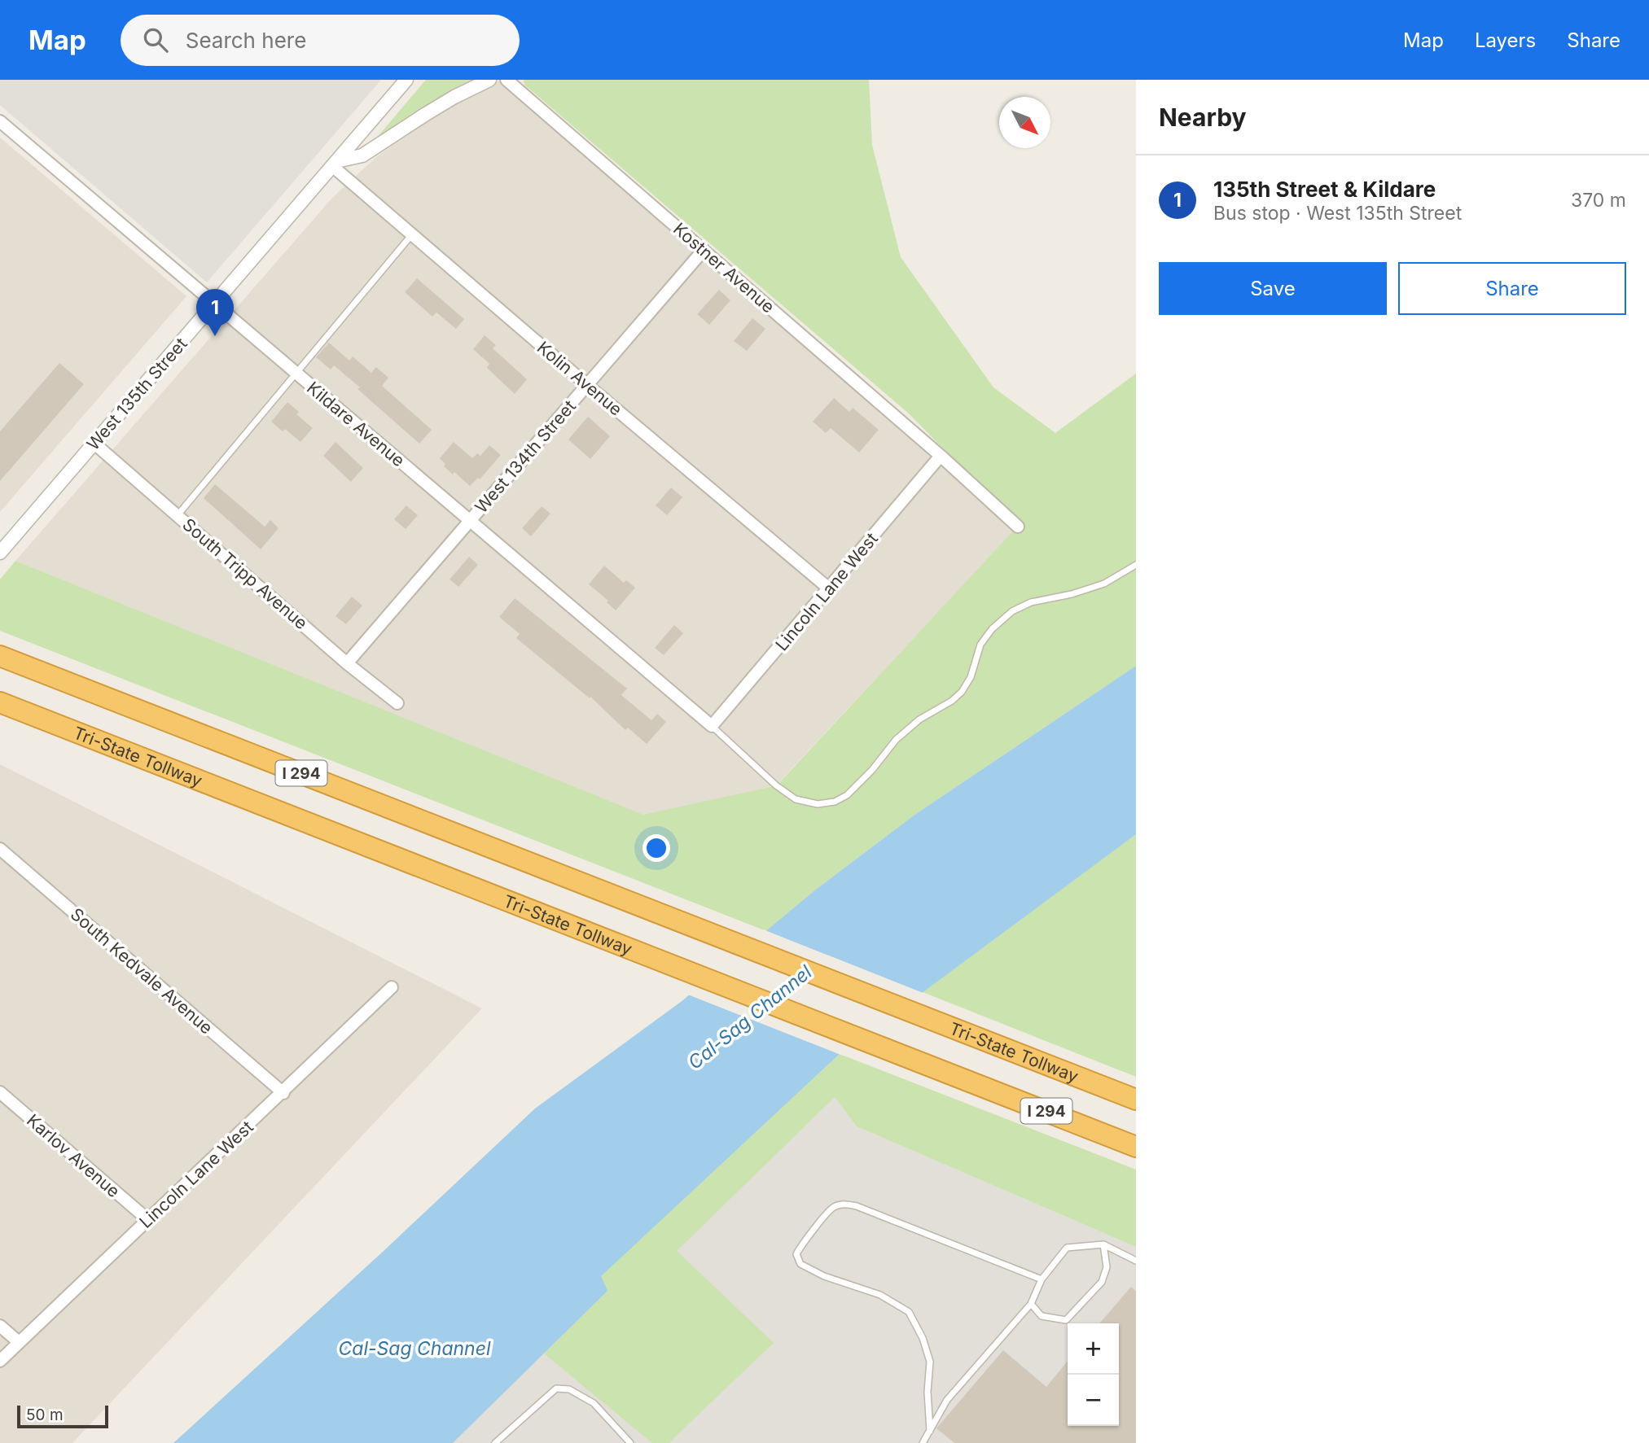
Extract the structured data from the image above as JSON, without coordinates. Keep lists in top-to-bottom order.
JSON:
{
  "streets": {
    "highway": ["Tri-State Tollway", "I 294"],
    "street": [
      "Kostner Avenue",
      "Kolin Avenue",
      "West 135th Street",
      "Kildare Avenue",
      "West 134th Street",
      "South Tripp Avenue",
      "Lincoln Lane West",
      "South Kedvale Avenue",
      "Karlov Avenue"
    ]
  },
  "crossings": [
    ["Kostner Avenue", "West 134th Street"],
    ["Kostner Avenue", "Lincoln Lane West"],
    ["Kolin Avenue", "West 135th Street"],
    ["Kolin Avenue", "West 134th Street"],
    ["Kolin Avenue", "Lincoln Lane West"],
    ["West 135th Street", "Kildare Avenue"],
    ["West 135th Street", "South Tripp Avenue"],
    ["Kildare Avenue", "West 134th Street"],
    ["Kildare Avenue", "Lincoln Lane West"],
    ["West 134th Street", "South Tripp Avenue"],
    ["Lincoln Lane West", "South Kedvale Avenue"],
    ["Lincoln Lane West", "Karlov Avenue"]
  ],
  "water": ["Cal-Sag Channel"],
  "scale_bar": "50 m",
  "north": "bottom right",
  "page": {
    "header": "Map",
    "search": "Search here",
    "nav": ["Map", "Layers", "Share"],
    "heading": "Nearby",
    "list": [
      {
        "mark": "1",
        "name": "135th Street & Kildare",
        "note": "Bus stop · West 135th Street",
        "value": "370 m"
      }
    ],
    "buttons": ["Save", "Share"],
    "pins": "1",
    "map_buttons": ["+", "−"],
    "scale": "50 m"
  }
}
